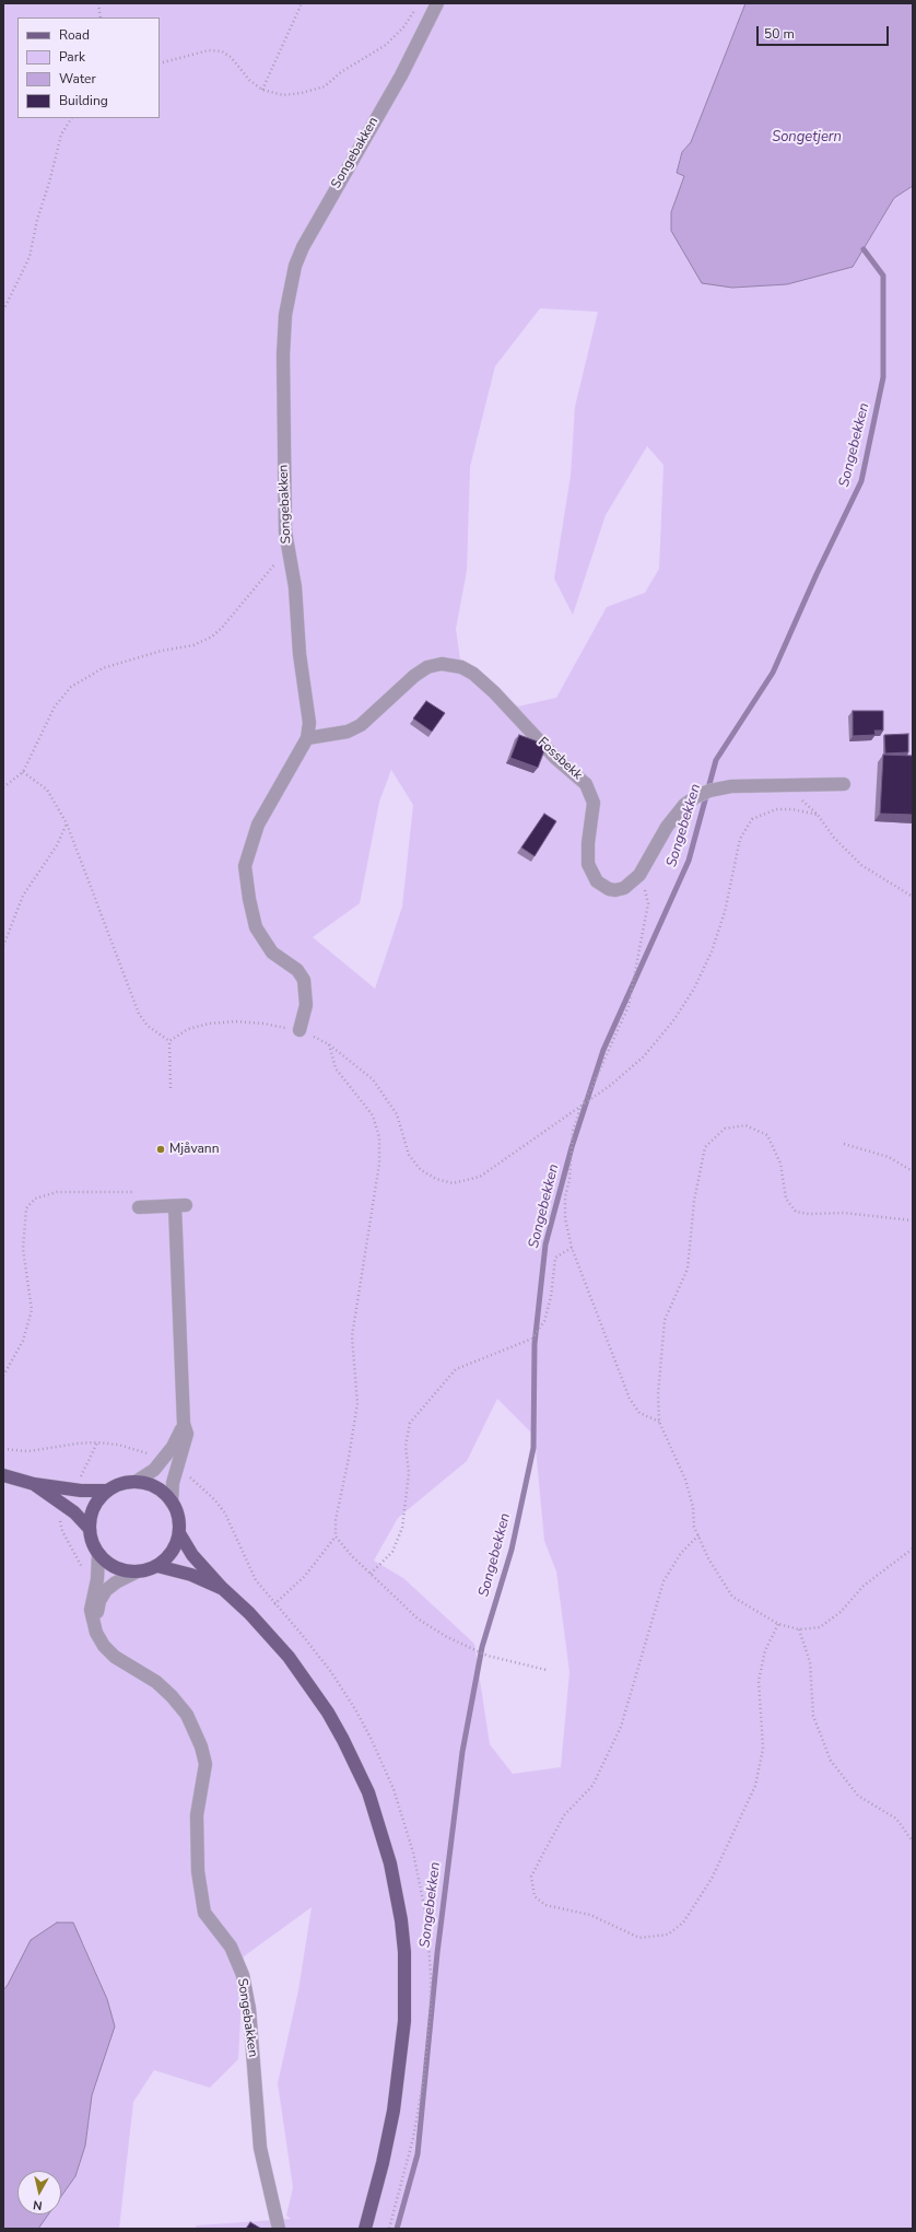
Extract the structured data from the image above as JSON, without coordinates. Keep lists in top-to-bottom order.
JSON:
{
  "streets": {
    "street": ["Songebakken", "Fossbekk"]
  },
  "crossings": [
    ["Songebakken", "Fossbekk"]
  ],
  "water": ["Songetjern", "Songebekken"],
  "places": ["Mjåvann"],
  "legend": [
    "Road",
    "Park",
    "Water",
    "Building"
  ],
  "scale_bar": "50 m",
  "north": "bottom"
}
